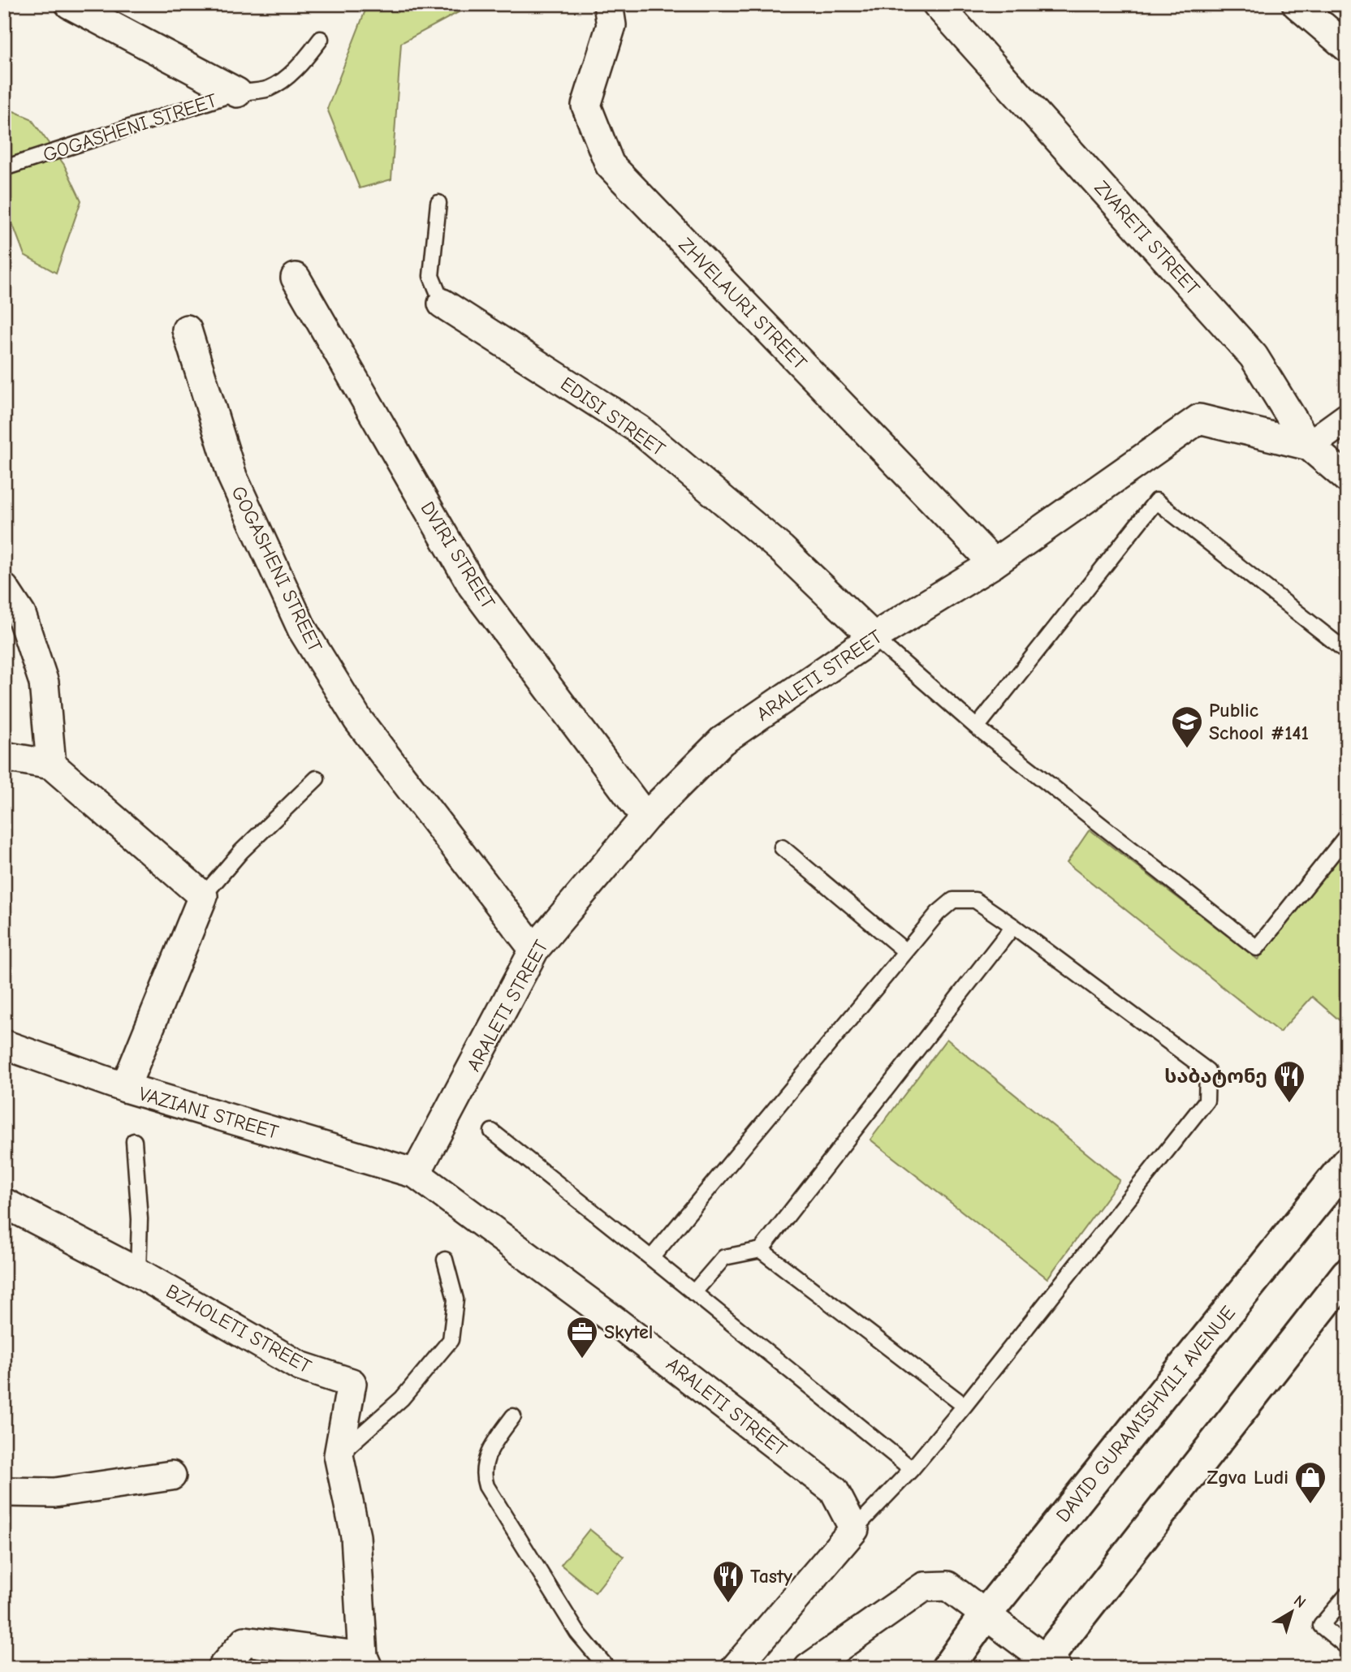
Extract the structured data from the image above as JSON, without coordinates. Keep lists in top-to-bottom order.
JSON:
{
  "streets": {
    "main road": ["DAVID GURAMISHVILI AVENUE"],
    "street": [
      "GOGASHENI STREET",
      "ZVARETI STREET",
      "ZHVELAURI STREET",
      "EDISI STREET",
      "DVIRI STREET",
      "ARALETI STREET",
      "VAZIANI STREET",
      "BZHOLETI STREET"
    ]
  },
  "crossings": [
    ["GOGASHENI STREET", "ARALETI STREET"],
    ["ZVARETI STREET", "ARALETI STREET"],
    ["ZHVELAURI STREET", "ARALETI STREET"],
    ["EDISI STREET", "ARALETI STREET"],
    ["DVIRI STREET", "ARALETI STREET"],
    ["ARALETI STREET", "VAZIANI STREET"]
  ],
  "places": {
    "school or university": ["Public School #141"],
    "restaurant": ["საბატონე", "Tasty"],
    "office": ["Skytel"],
    "shop": ["Zgva Ludi"]
  },
  "north": "top right"
}
